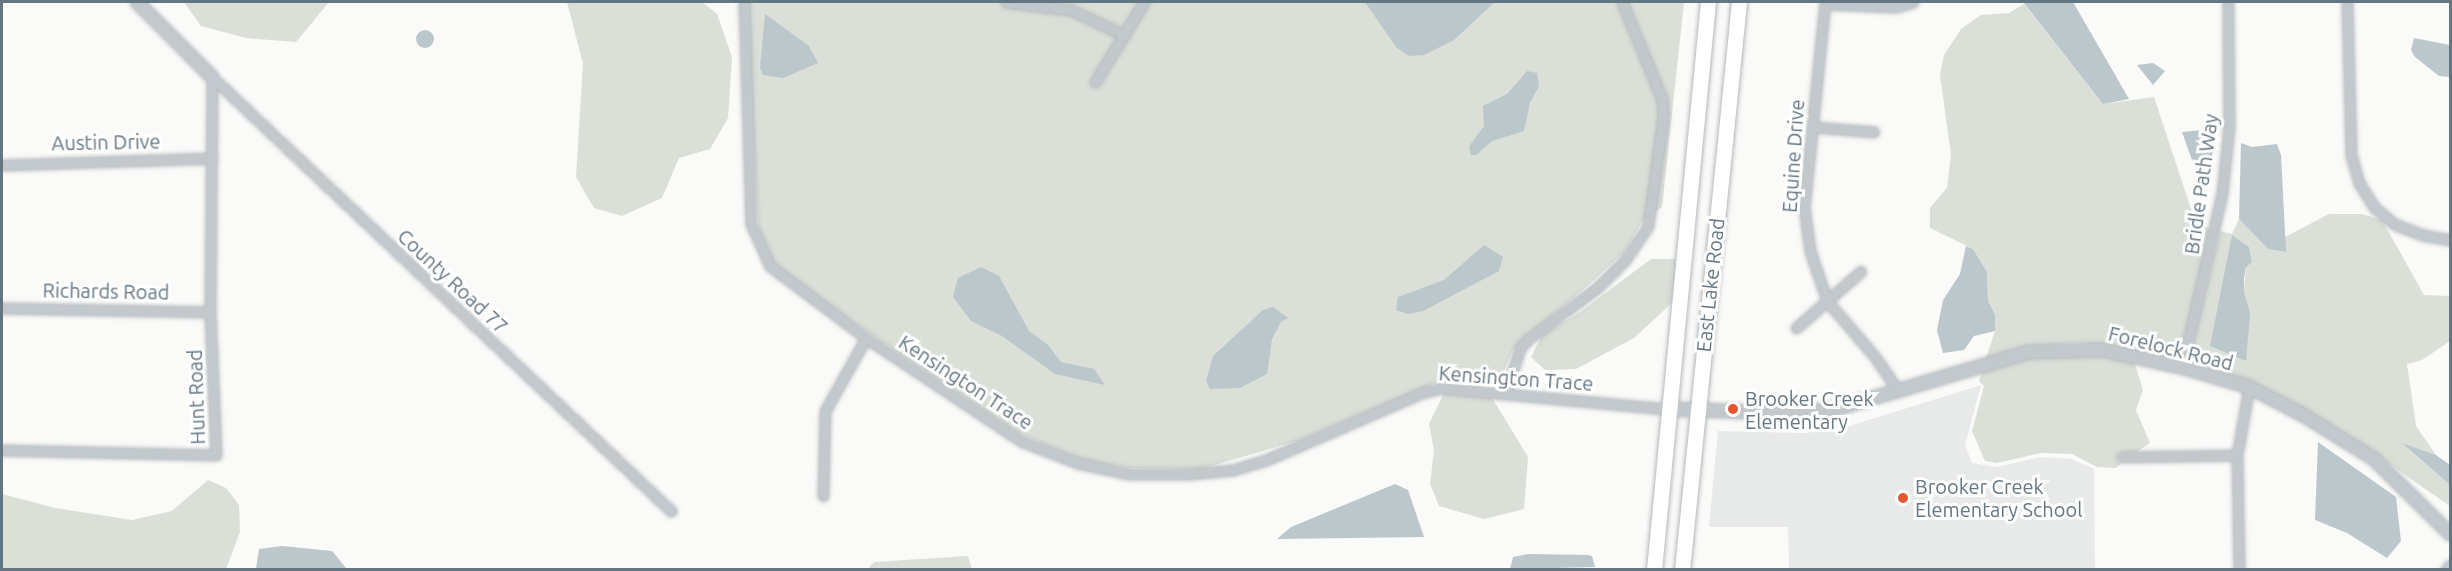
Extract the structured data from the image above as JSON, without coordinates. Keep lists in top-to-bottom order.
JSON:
{
  "streets": {
    "main road": ["East Lake Road"],
    "street": [
      "Austin Drive",
      "Equine Drive",
      "Bridle Path Way",
      "County Road 77",
      "Richards Road",
      "Forelock Road",
      "Kensington Trace",
      "Hunt Road"
    ]
  },
  "crossings": [
    ["Austin Drive", "Hunt Road"],
    ["Equine Drive", "Forelock Road"],
    ["Bridle Path Way", "Forelock Road"],
    ["County Road 77", "Hunt Road"],
    ["East Lake Road", "Forelock Road"],
    ["East Lake Road", "Kensington Trace"],
    ["Richards Road", "Hunt Road"],
    ["Forelock Road", "Kensington Trace"]
  ],
  "places": ["Brooker Creek Elementary", "Brooker Creek Elementary School"]
}
